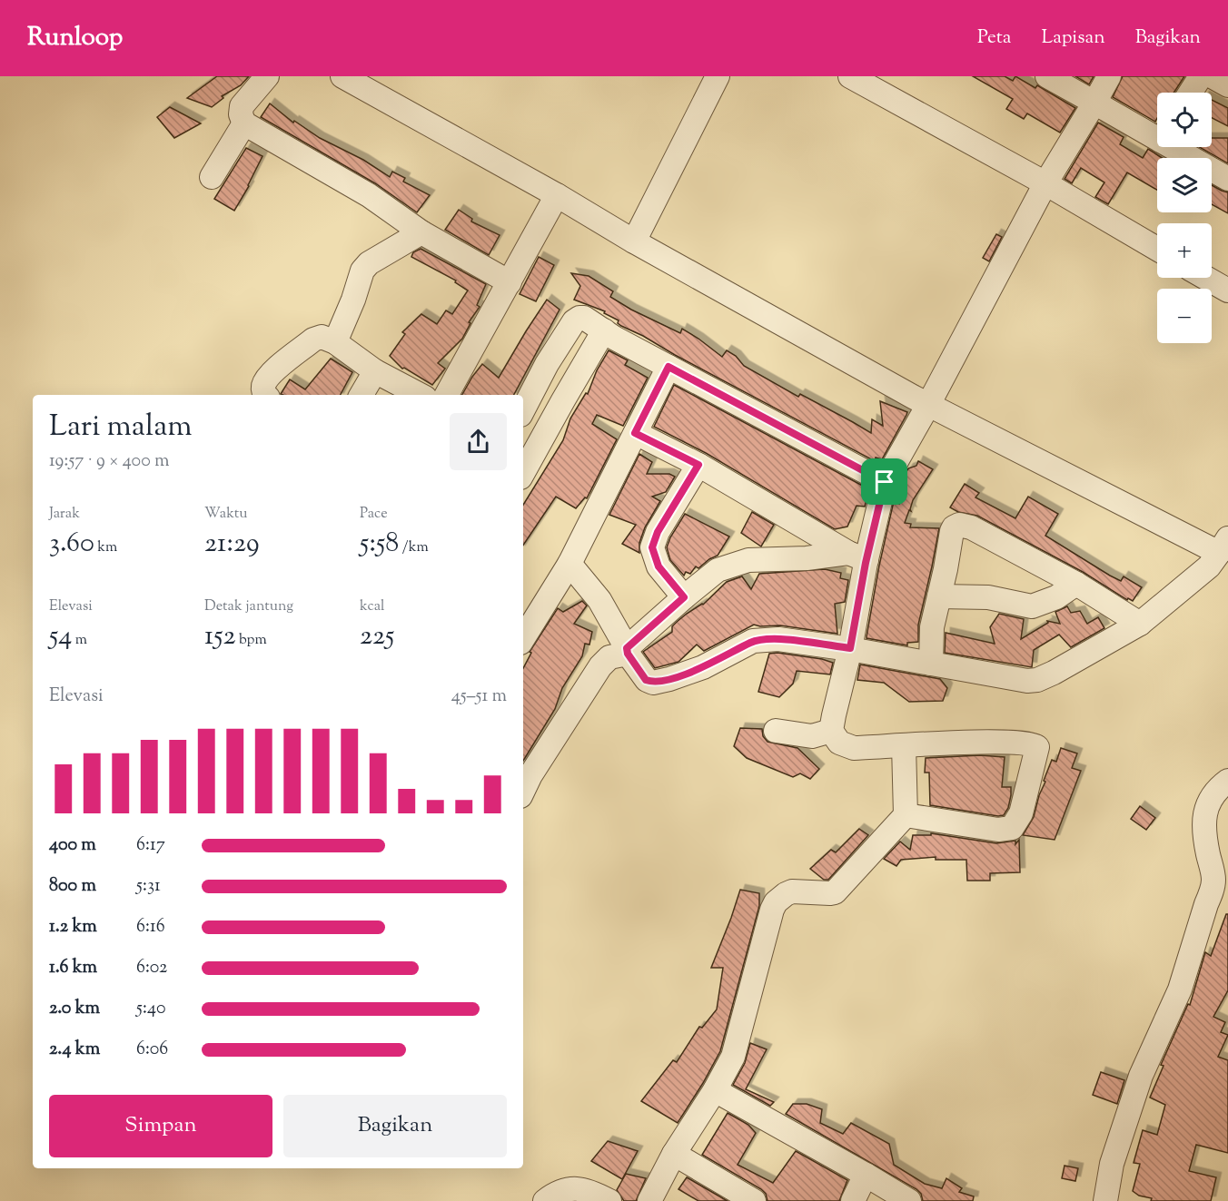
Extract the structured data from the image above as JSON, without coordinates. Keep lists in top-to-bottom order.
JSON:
{
  "page": {
    "header": "Runloop",
    "nav": ["Peta", "Lapisan", "Bagikan"],
    "map_buttons": ["+", "−"],
    "heading": ["Lari malam", "19:57 · 9 × 400 m"],
    "stats": [
      ["Jarak", "3.60 km"],
      ["Waktu", "21:29"],
      ["Pace", "5:58 /km"],
      ["Elevasi", "54 m"],
      ["Detak jantung", "152 bpm"],
      ["kcal", "225"]
    ],
    "chart": ["Elevasi", "45–51 m"],
    "list": [
      {
        "name": "400 m",
        "note": "6:17"
      },
      {
        "name": "800 m",
        "note": "5:31"
      },
      {
        "name": "1.2 km",
        "note": "6:16"
      },
      {
        "name": "1.6 km",
        "note": "6:02"
      },
      {
        "name": "2.0 km",
        "note": "5:40"
      },
      {
        "name": "2.4 km",
        "note": "6:06"
      }
    ],
    "buttons": ["Simpan", "Bagikan"]
  }
}
